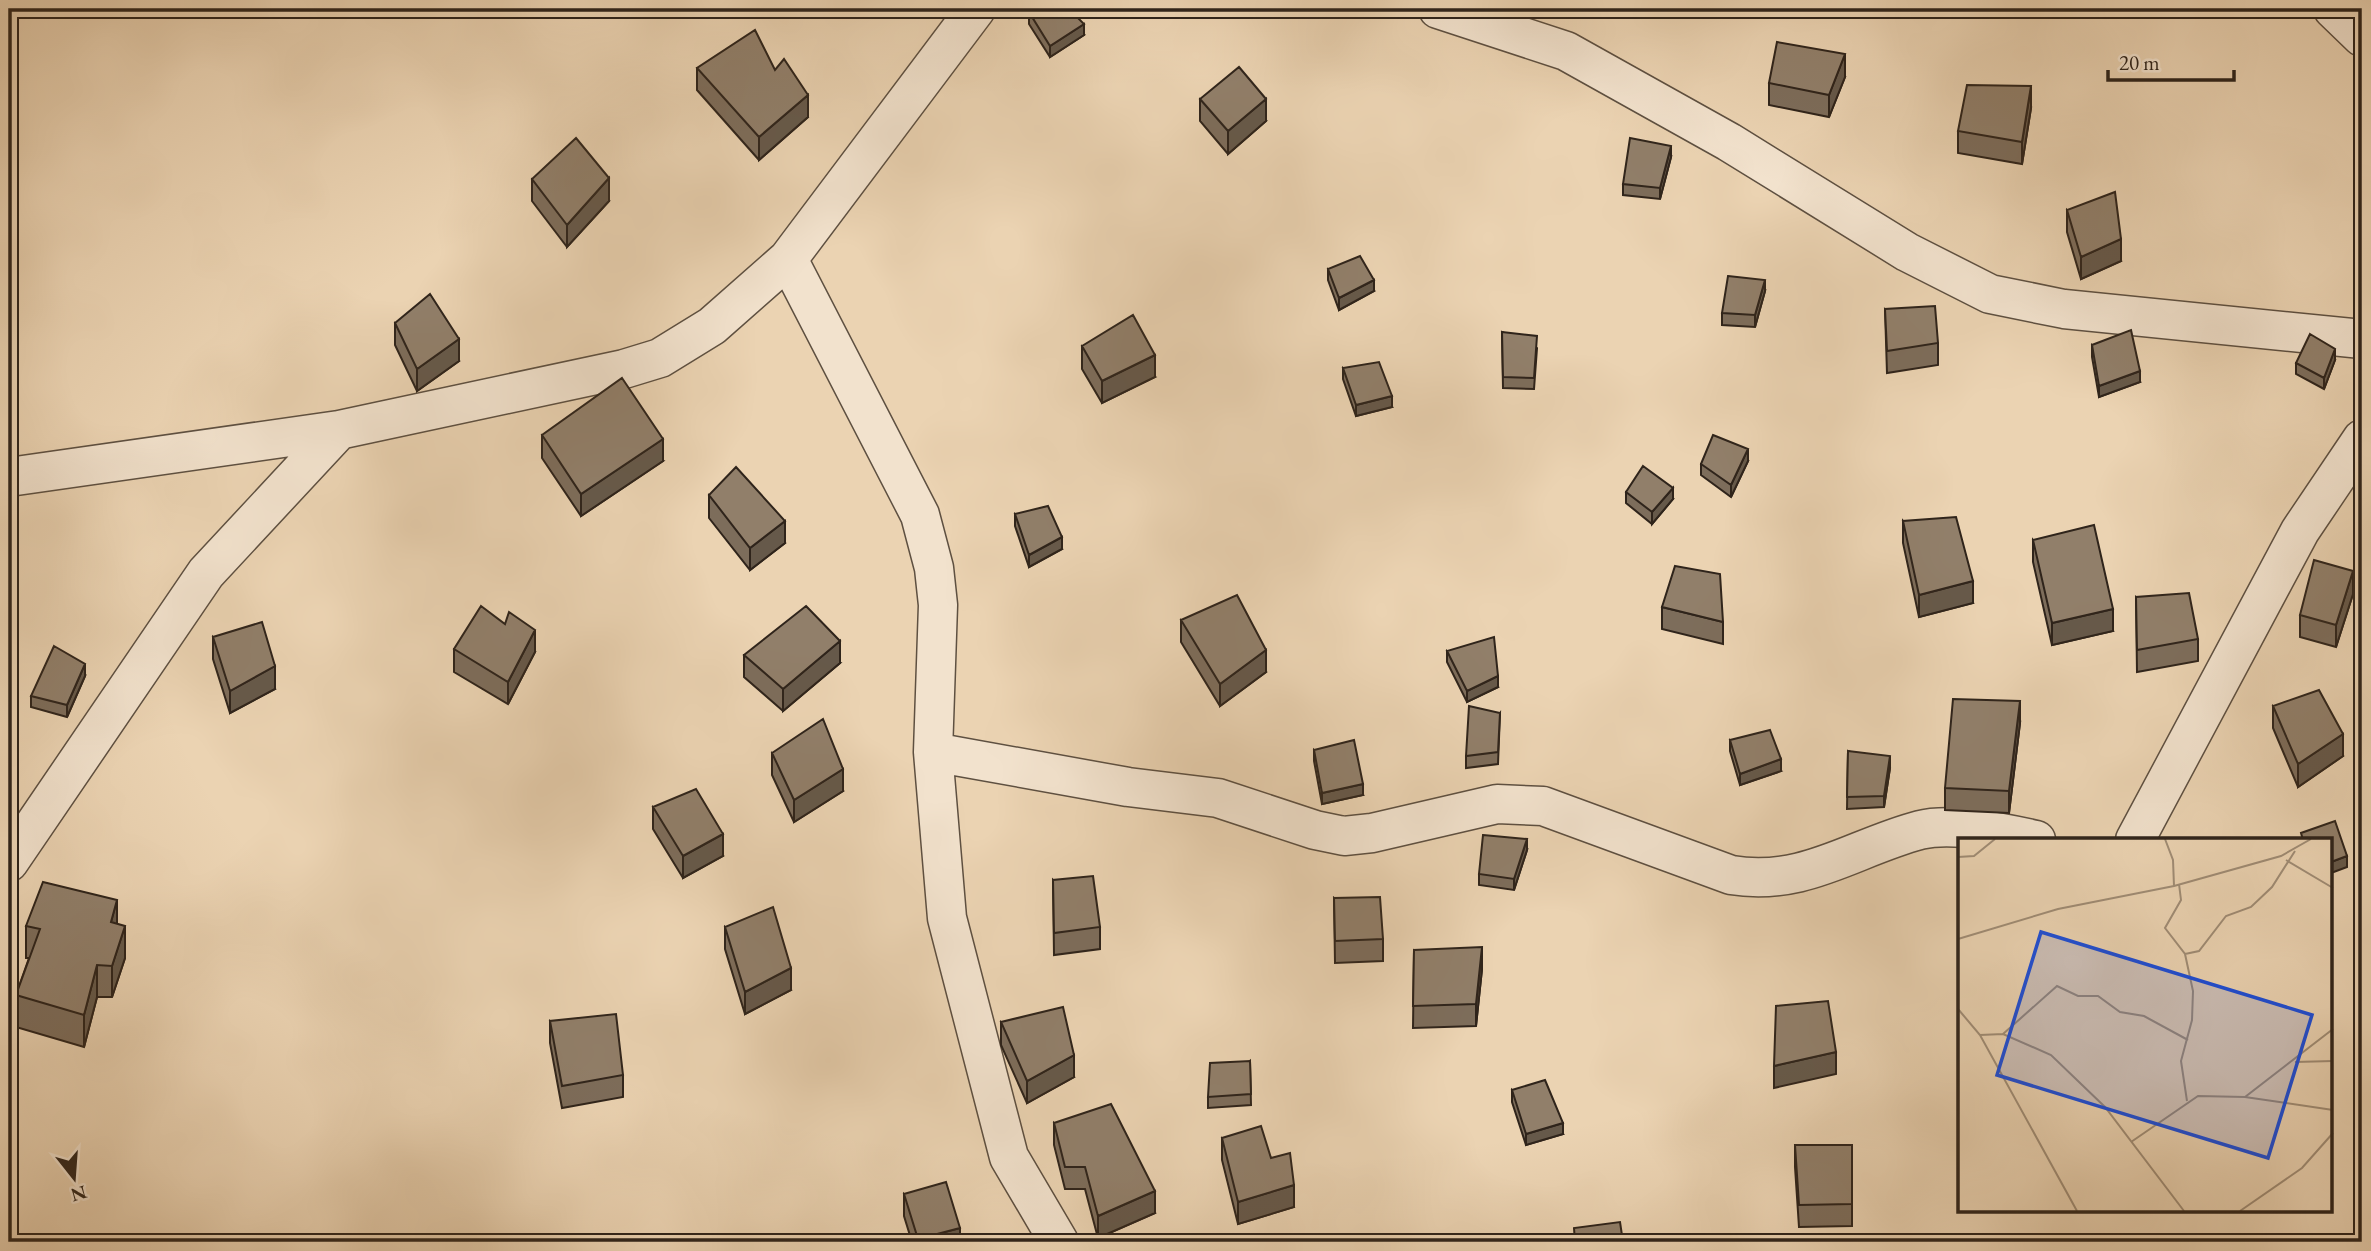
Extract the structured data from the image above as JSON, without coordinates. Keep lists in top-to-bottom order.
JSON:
{
  "scale_bar": "20 m",
  "north": "bottom"
}
